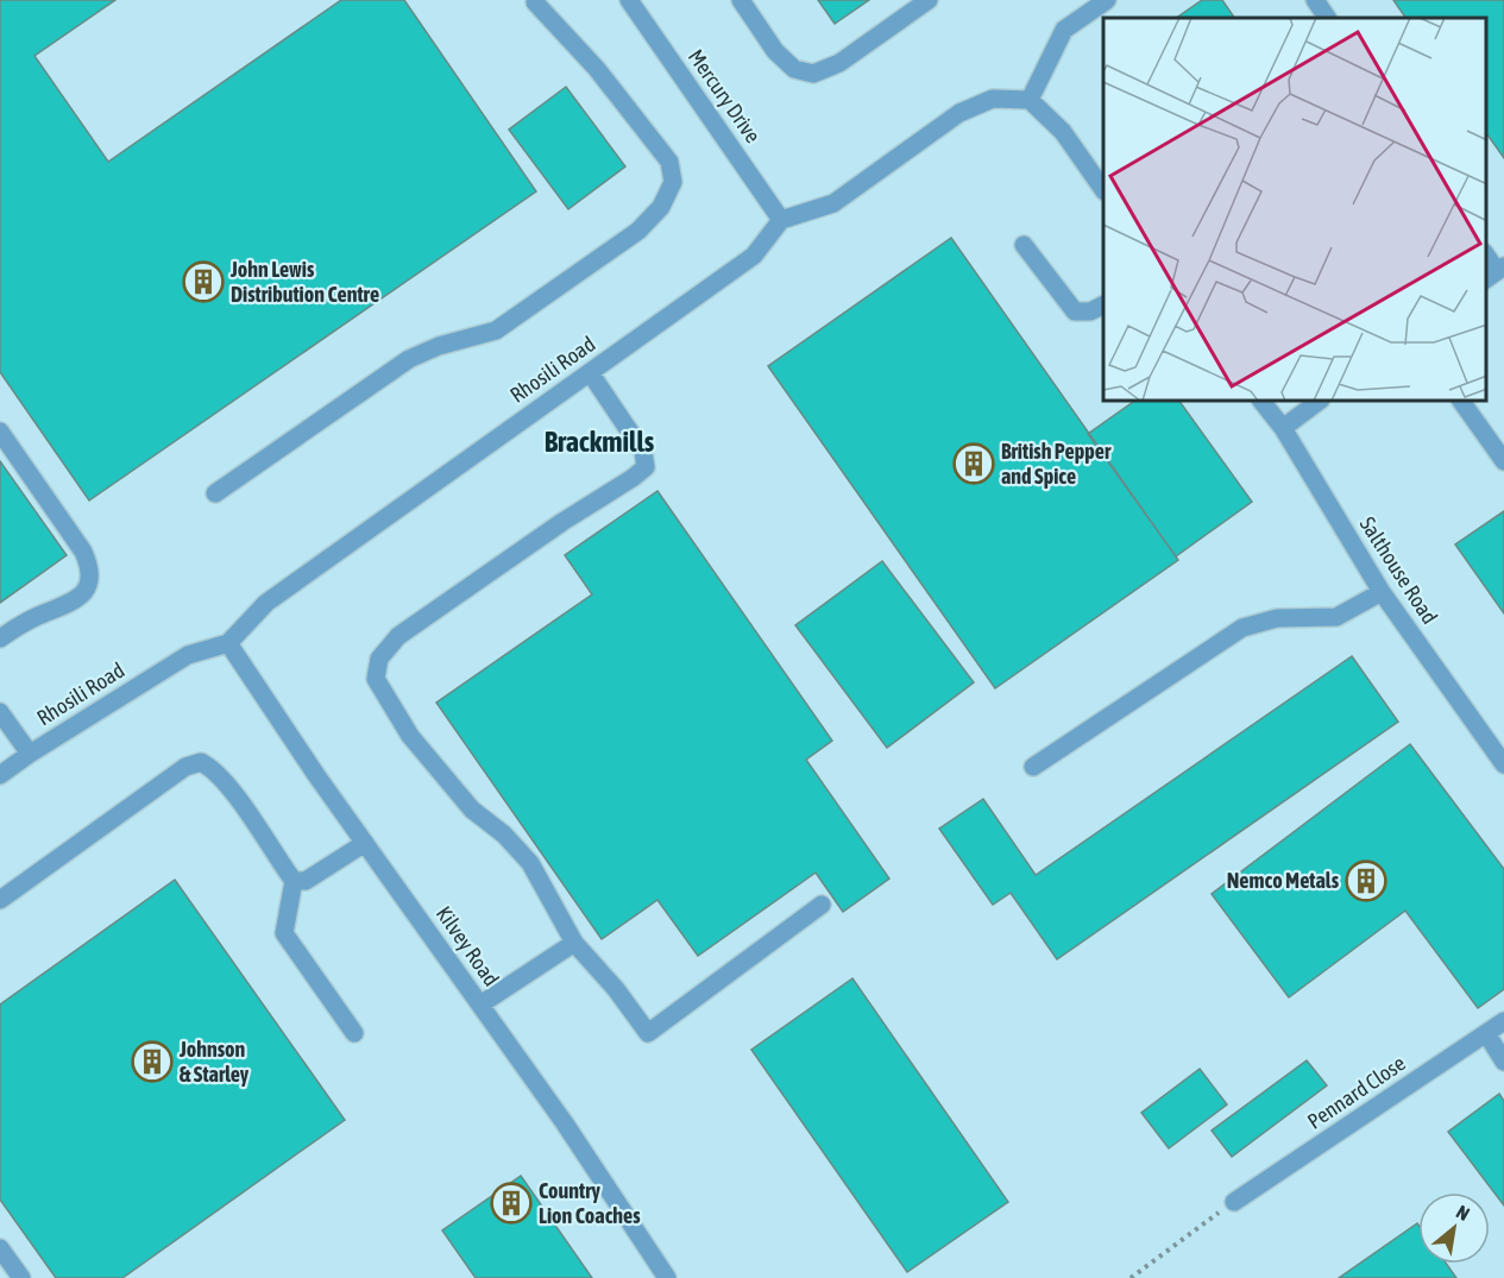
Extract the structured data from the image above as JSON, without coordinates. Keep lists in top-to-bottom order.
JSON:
{
  "streets": {
    "street": [
      "Mercury Drive",
      "Rhosili Road",
      "Salthouse Road",
      "Kilvey Road",
      "Pennard Close"
    ]
  },
  "crossings": [
    ["Mercury Drive", "Rhosili Road"],
    ["Rhosili Road", "Kilvey Road"]
  ],
  "districts": ["Brackmills"],
  "places": {
    "building": [
      "John Lewis Distribution Centre",
      "British Pepper and Spice",
      "Nemco Metals",
      "Johnson & Starley",
      "Country Lion Coaches"
    ]
  },
  "north": "top right"
}
